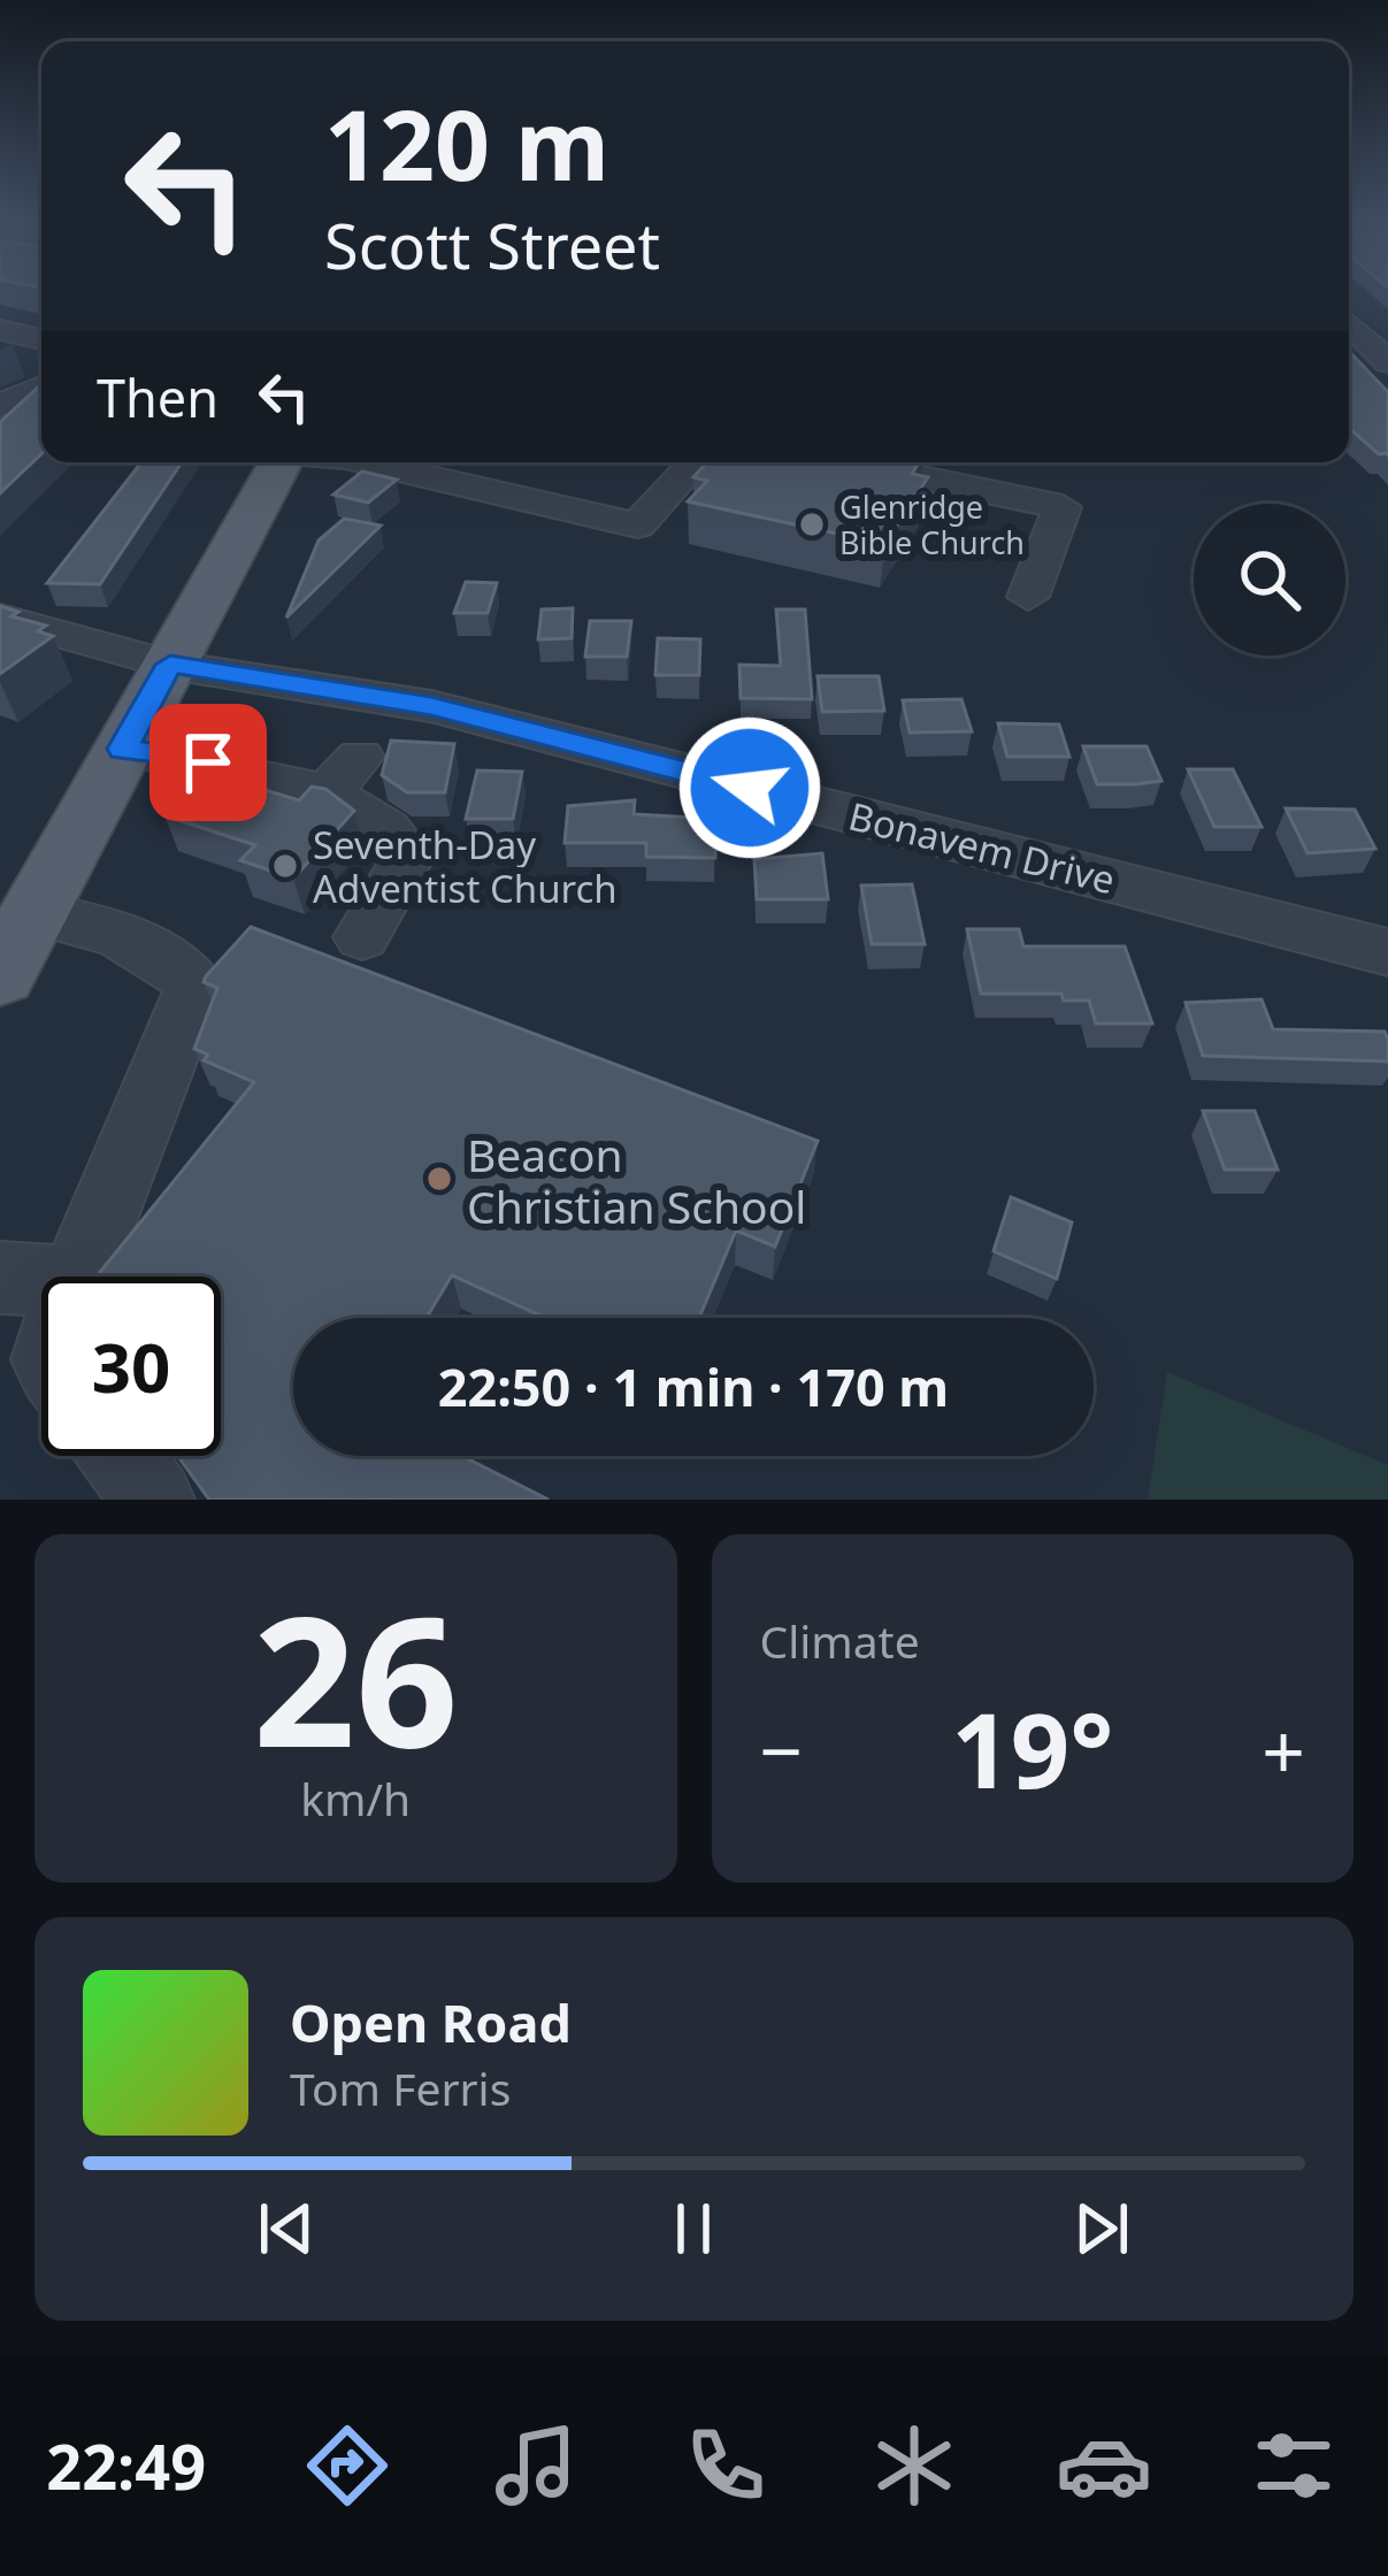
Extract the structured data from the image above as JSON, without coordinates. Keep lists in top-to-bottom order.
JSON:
{
  "streets": {
    "street": ["Bonavem Drive"]
  },
  "places": ["Glenridge Bible Church", "Seventh-Day Adventist Church", "Beacon Christian School"],
  "page": {
    "turn": ["120 m", "Scott Street"],
    "then": "Then",
    "limit": "30",
    "trip": "22:50 · 1 min · 170 m",
    "tile": [
      ["26", "km/h"],
      "Climate"
    ],
    "heat": ["−", "19°", "+"],
    "song": ["Open Road", "Tom Ferris"],
    "tabs": "22:49"
  }
}
